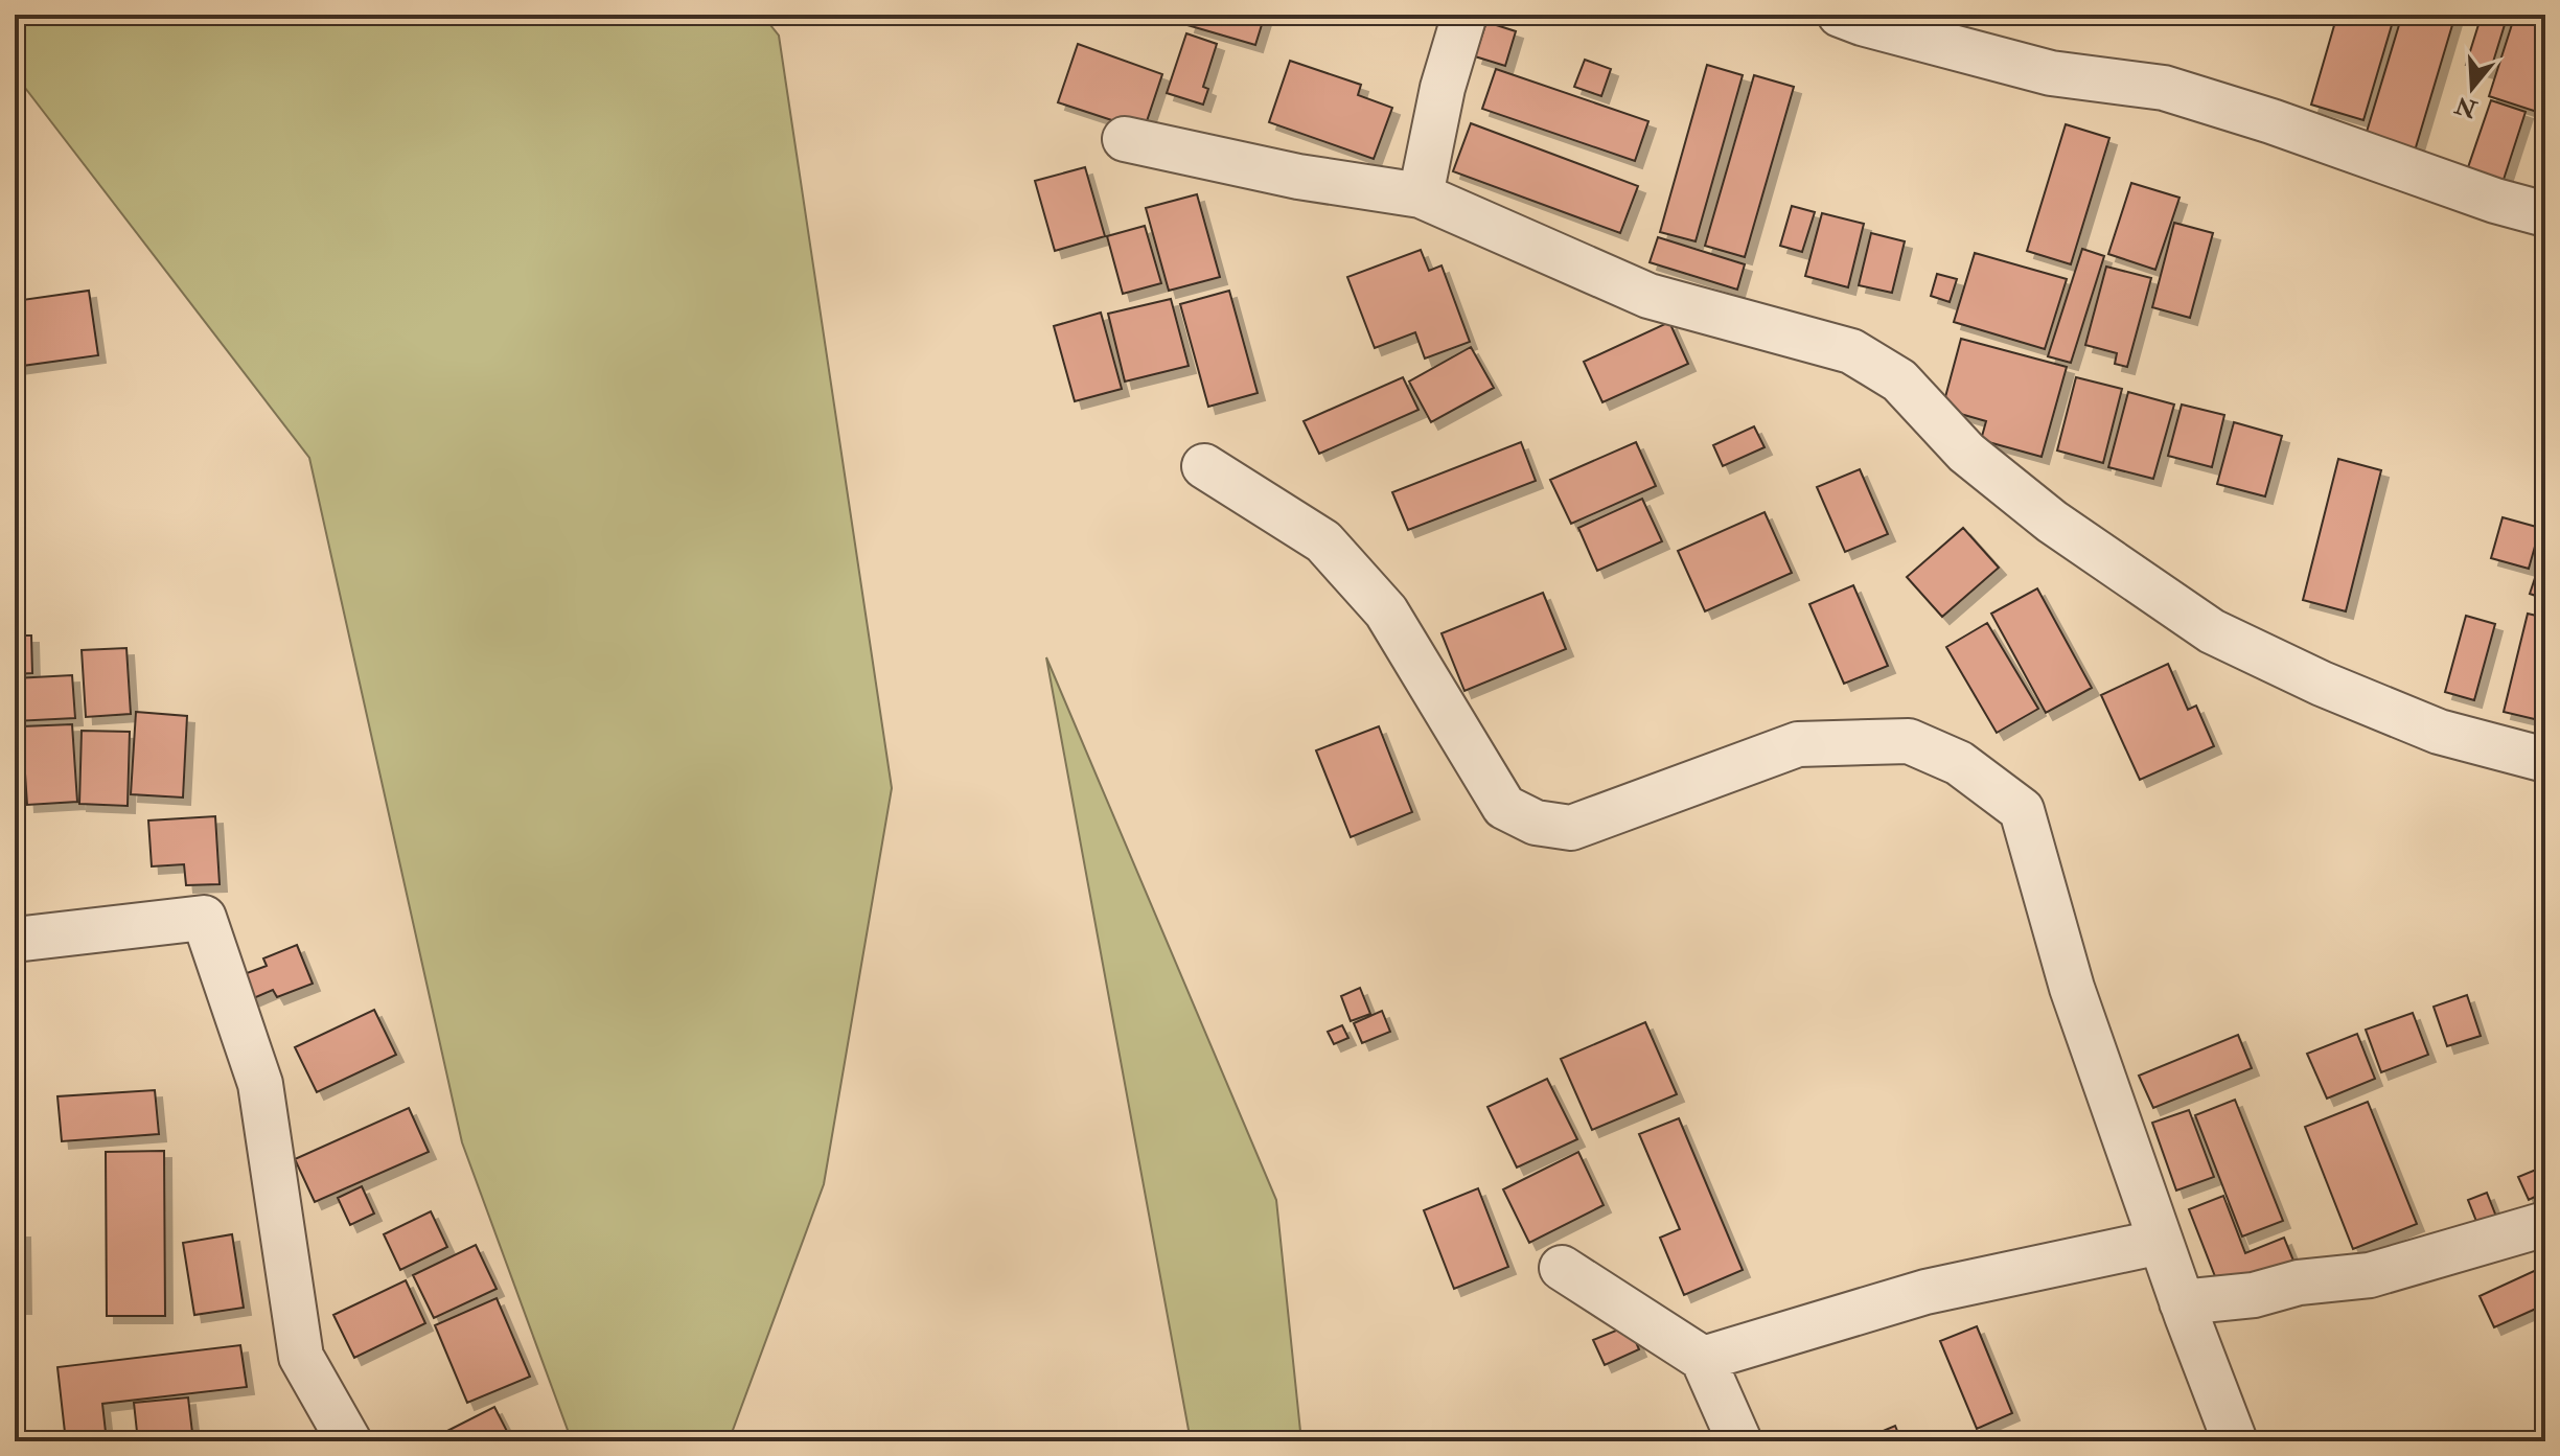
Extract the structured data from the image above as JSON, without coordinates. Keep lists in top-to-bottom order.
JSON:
{
  "north": "bottom"
}
